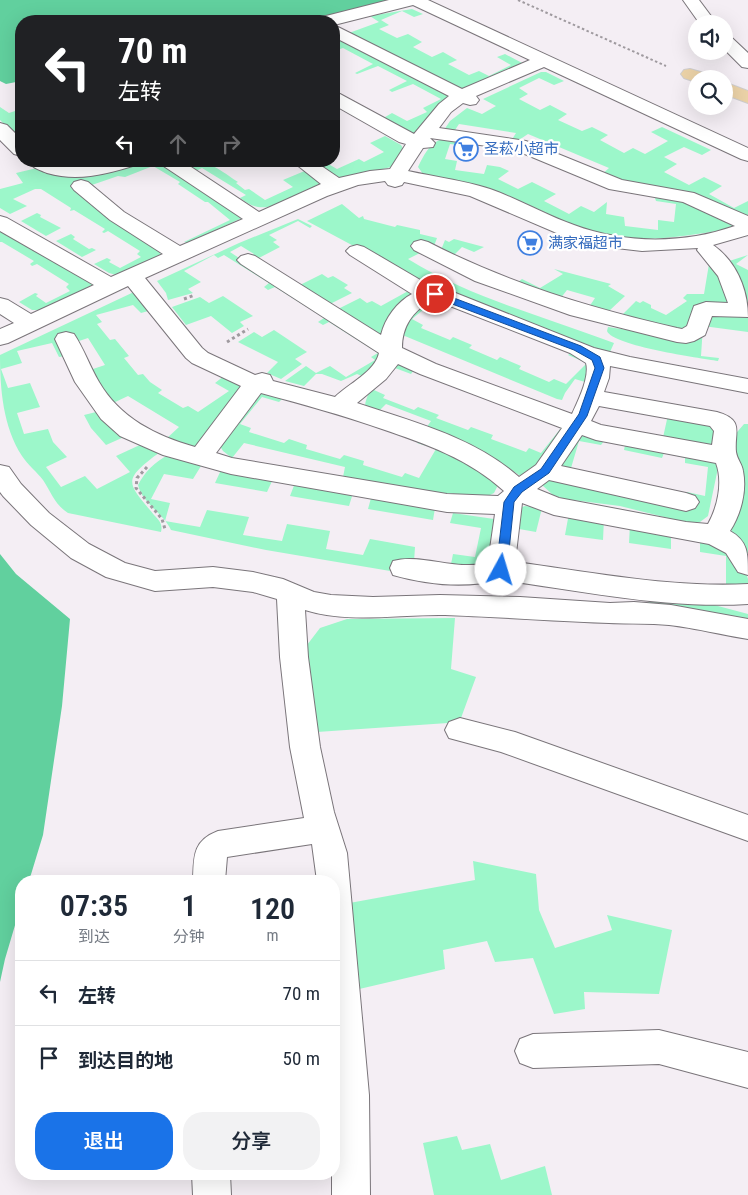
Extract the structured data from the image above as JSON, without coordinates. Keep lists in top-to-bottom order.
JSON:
{
  "places": {
    "supermarket": ["圣菘小超市", "满家福超市"]
  },
  "page": {
    "turn": ["70 m", "左转"],
    "eta": [
      "07:35",
      "到达",
      "1",
      "分钟",
      "120",
      "m"
    ],
    "list": [
      {
        "name": "左转",
        "value": "70 m"
      },
      {
        "name": "到达目的地",
        "value": "50 m"
      }
    ],
    "buttons": ["退出", "分享"]
  }
}
